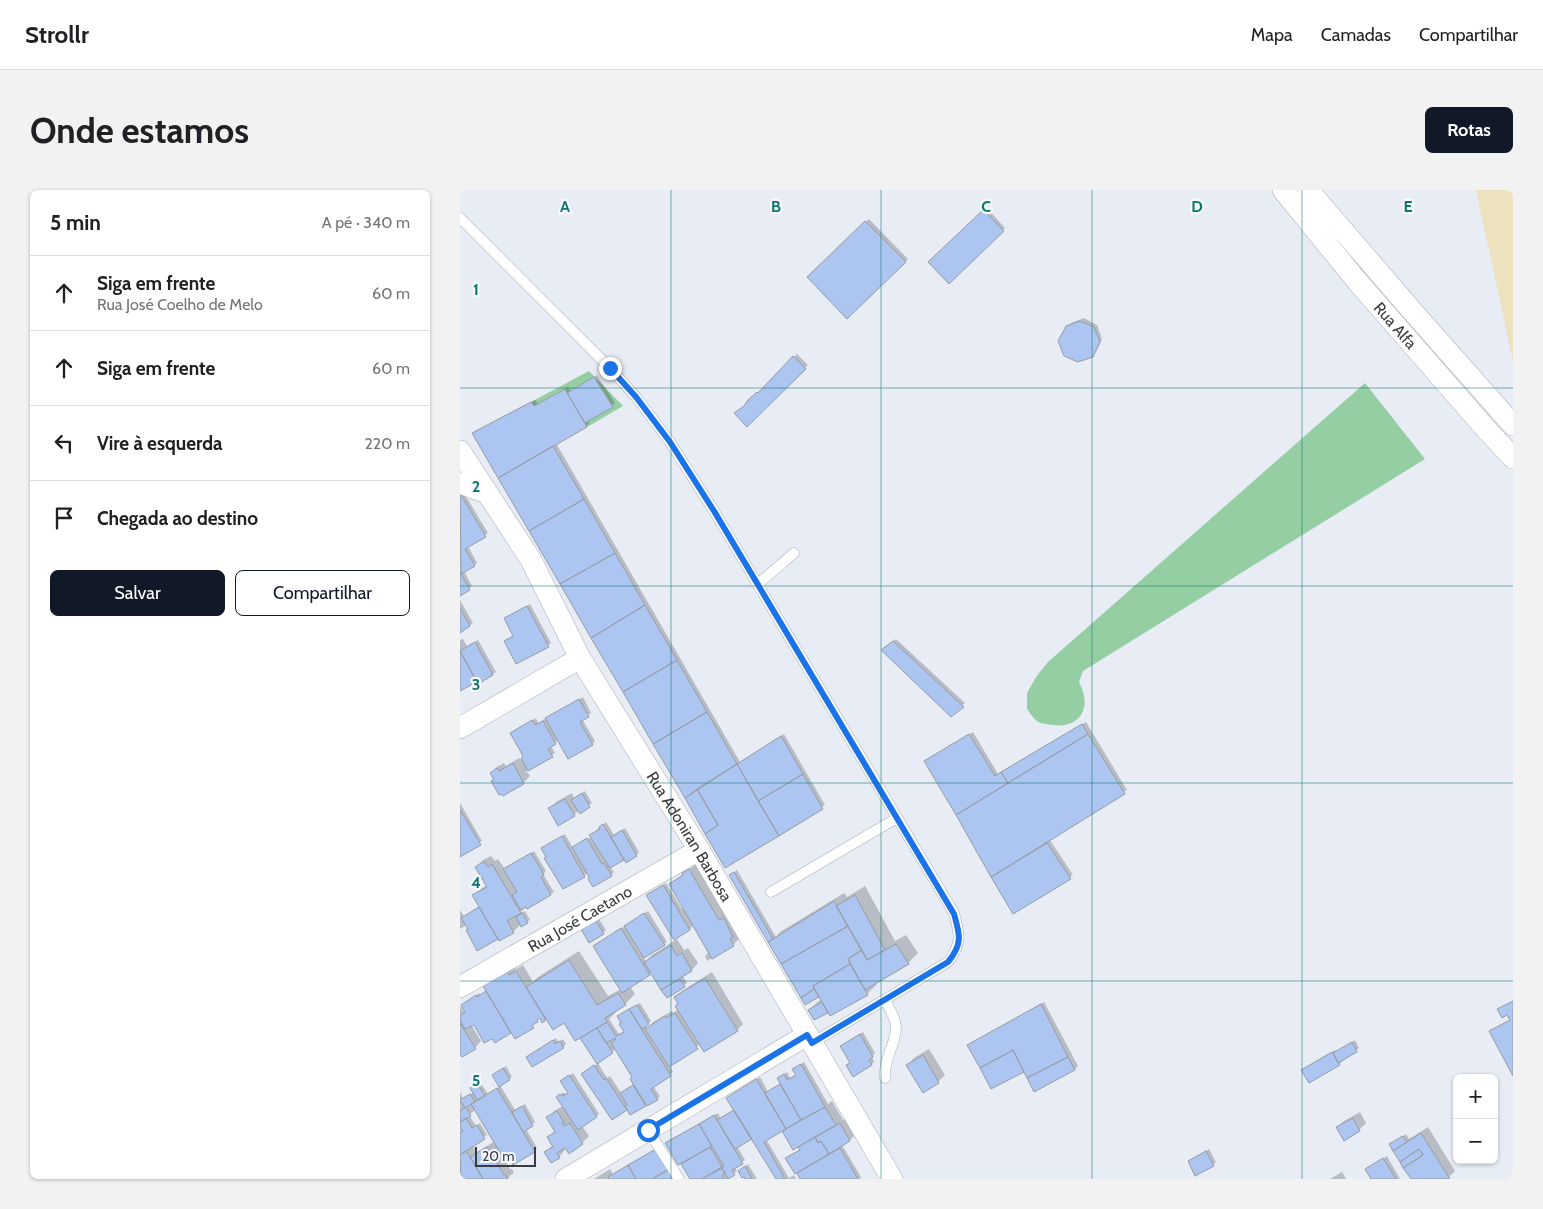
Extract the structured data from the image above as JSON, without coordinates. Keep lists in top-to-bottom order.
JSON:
{
  "streets": {
    "street": ["Rua Alfa", "Rua Adoniran Barbosa", "Rua José Caetano"]
  },
  "crossings": [
    ["Rua Adoniran Barbosa", "Rua José Caetano"]
  ],
  "scale_bar": "20 m",
  "page": {
    "header": "Strollr",
    "nav": ["Mapa", "Camadas", "Compartilhar"],
    "buttons": [
      "Rotas",
      ["Salvar", "Compartilhar"]
    ],
    "title": "Onde estamos",
    "heading": ["5 min", "A pé · 340 m"],
    "list": [
      ["Siga em frente", "Rua José Coelho de Melo", "60 m"],
      ["Siga em frente", "60 m"],
      ["Vire à esquerda", "220 m"],
      "Chegada ao destino"
    ],
    "map_buttons": ["+", "−"],
    "scale": "20 m"
  },
  "grid": {
    "columns": [
      "A",
      "B",
      "C",
      "D",
      "E"
    ],
    "rows": [
      "1",
      "2",
      "3",
      "4",
      "5"
    ]
  }
}
